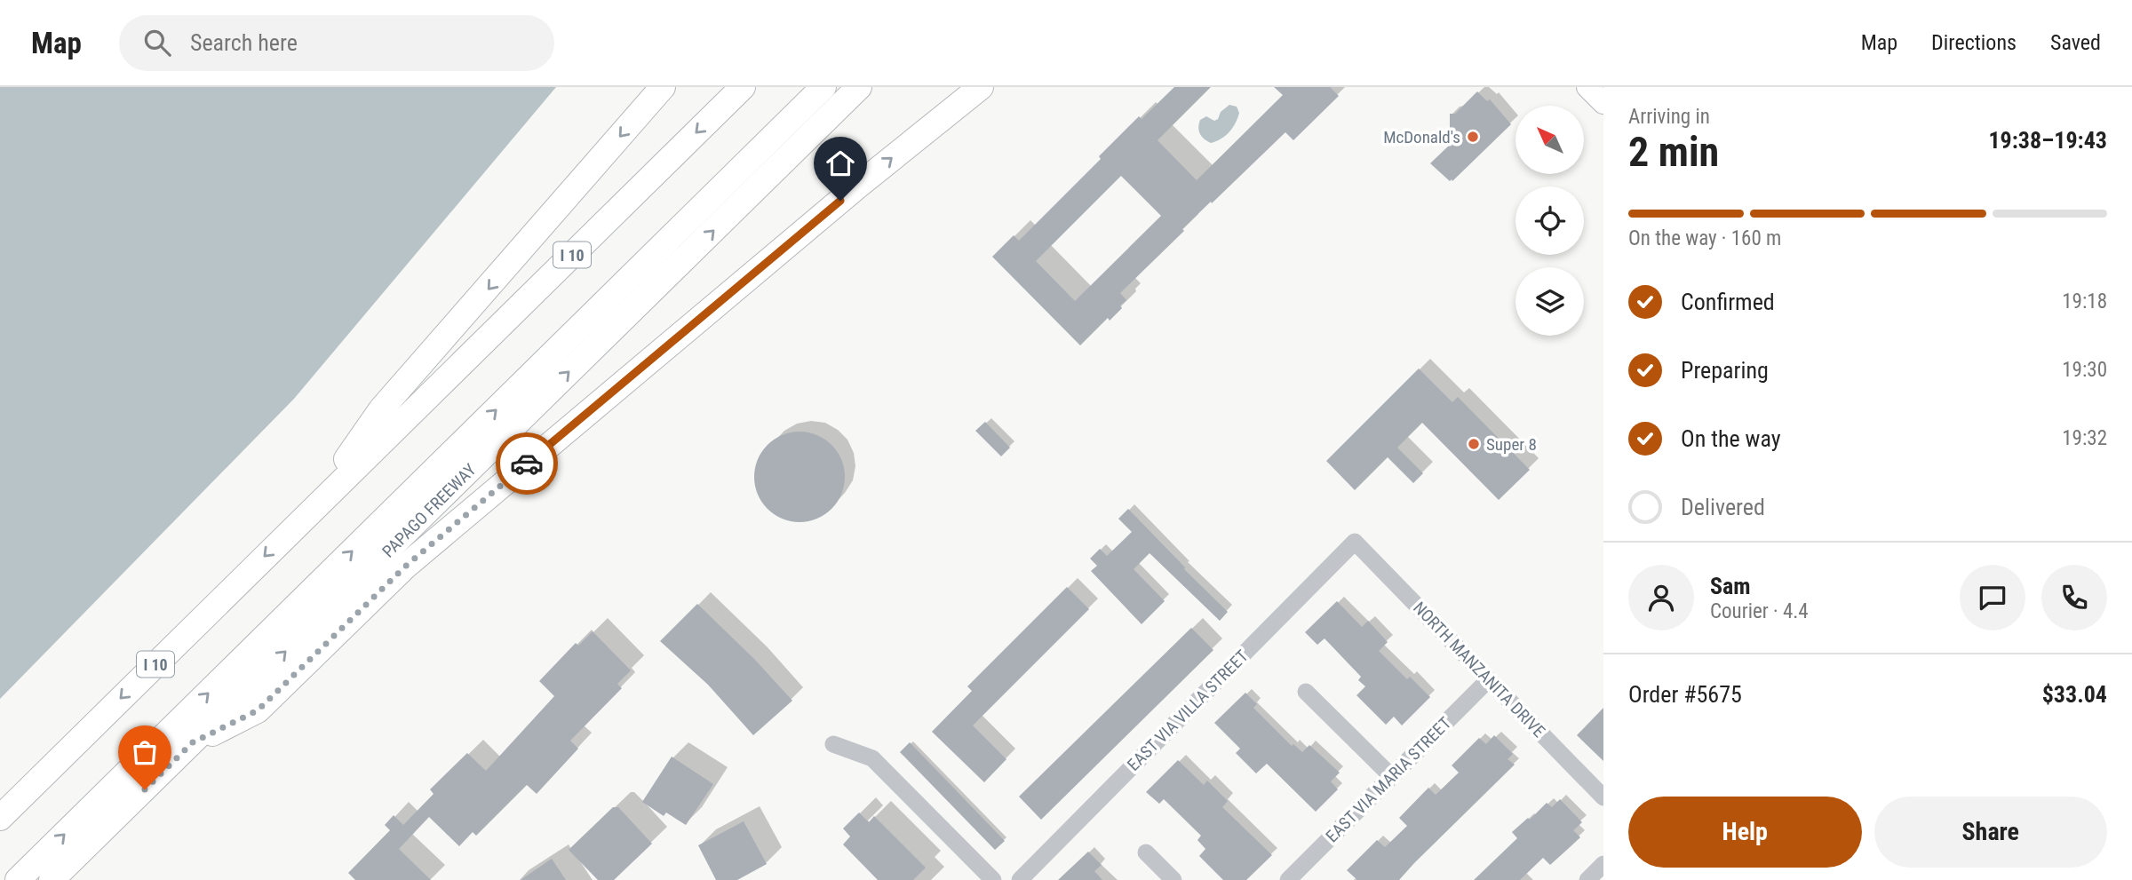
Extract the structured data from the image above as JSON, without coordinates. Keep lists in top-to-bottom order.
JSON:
{
  "streets": {
    "highway": ["I 10", "PAPAGO FREEWAY"],
    "street": ["NORTH MANZANITA DRIVE", "EAST VIA VILLA STREET", "EAST VIA MARIA STREET"]
  },
  "crossings": [
    ["NORTH MANZANITA DRIVE", "EAST VIA VILLA STREET"],
    ["NORTH MANZANITA DRIVE", "EAST VIA MARIA STREET"]
  ],
  "places": ["McDonald's", "Super 8"],
  "north": "top left",
  "page": {
    "header": "Map",
    "search": "Search here",
    "nav": ["Map", "Directions", "Saved"],
    "heading": ["2 min", "Arriving in", "19:38–19:43"],
    "panel": [
      "Sam",
      "Courier · 4.4",
      "Order #5675",
      "$33.04"
    ],
    "bar": "On the way · 160 m",
    "list": [
      ["Confirmed", "19:18"],
      ["Preparing", "19:30"],
      ["On the way", "19:32"],
      "Delivered"
    ],
    "buttons": ["Help", "Share"]
  }
}
